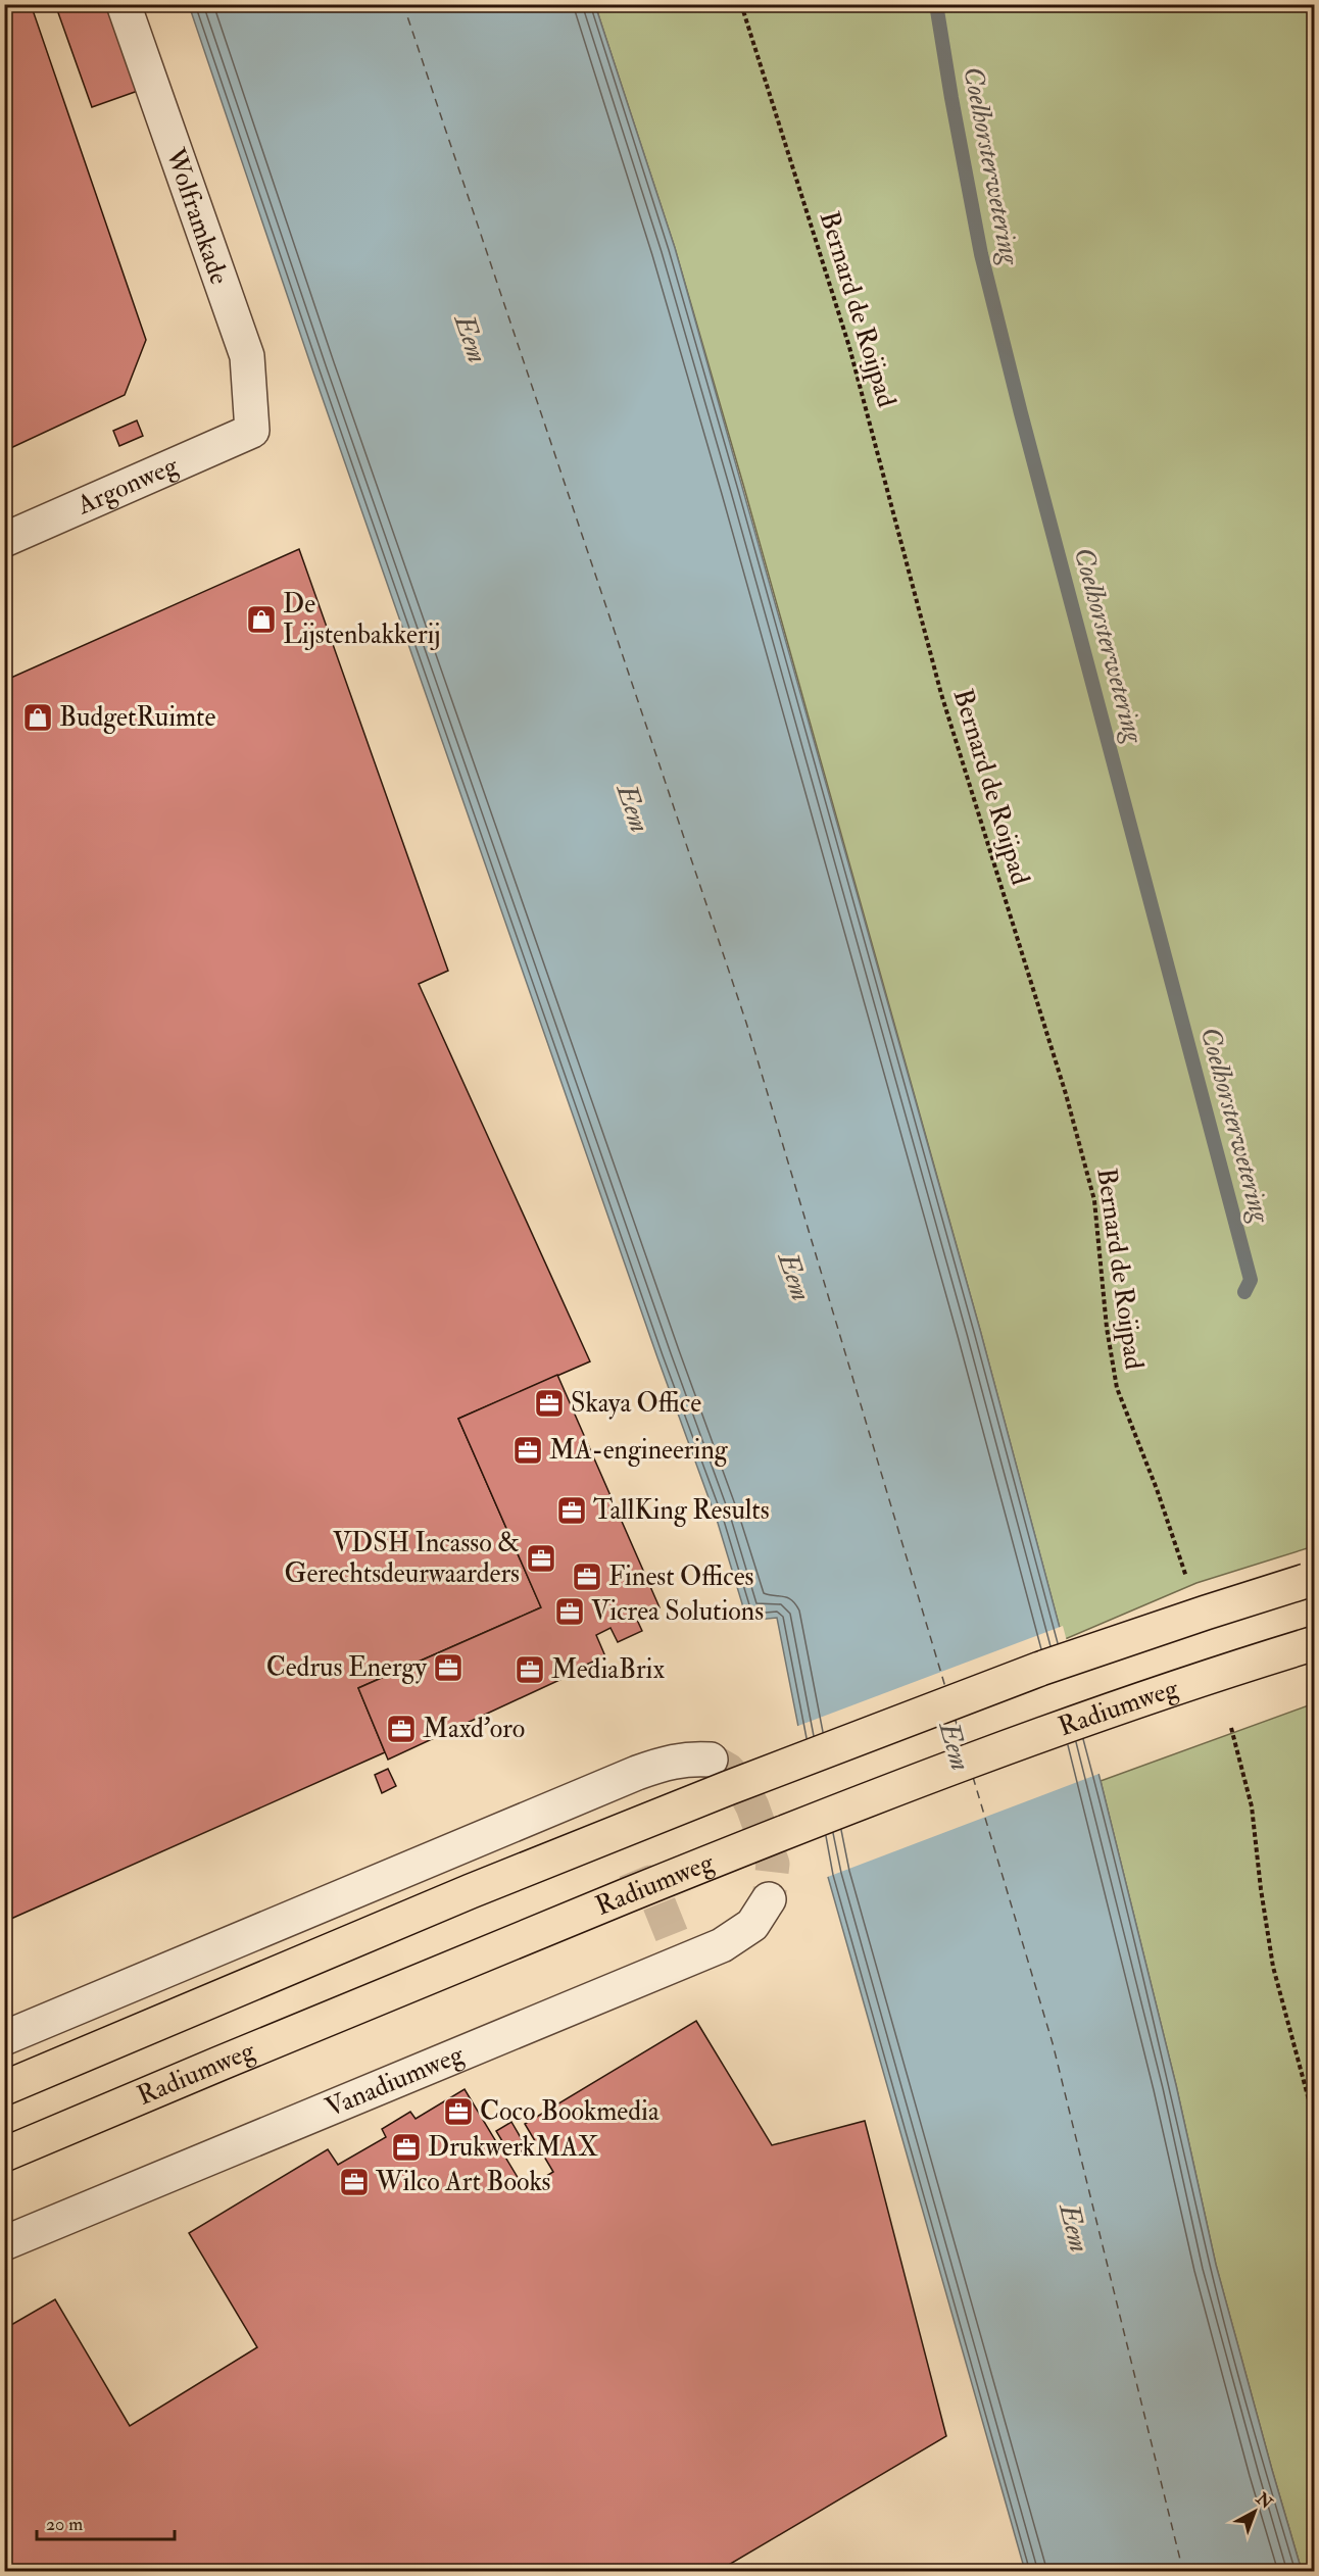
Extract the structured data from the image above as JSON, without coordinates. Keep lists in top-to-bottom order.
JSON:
{
  "streets": {
    "main road": ["Radiumweg"],
    "street": ["Wolframkade", "Argonweg", "Vanadiumweg"],
    "path": ["Bernard de Roijpad"]
  },
  "crossings": [
    ["Wolframkade", "Argonweg"]
  ],
  "water": ["Coelhorsterwetering", "Eem"],
  "places": {
    "shop": ["De Lijstenbakkerij", "BudgetRuimte"],
    "office": [
      "Skaya Office",
      "MA-engineering",
      "TallKing Results",
      "VDSH Incasso & Gerechtsdeurwaarders",
      "Finest Offices",
      "Vicrea Solutions",
      "Cedrus Energy",
      "MediaBrix",
      "Maxd'oro",
      "Coco Bookmedia",
      "DrukwerkMAX",
      "Wilco Art Books"
    ]
  },
  "scale_bar": "20 m",
  "north": "top right"
}
